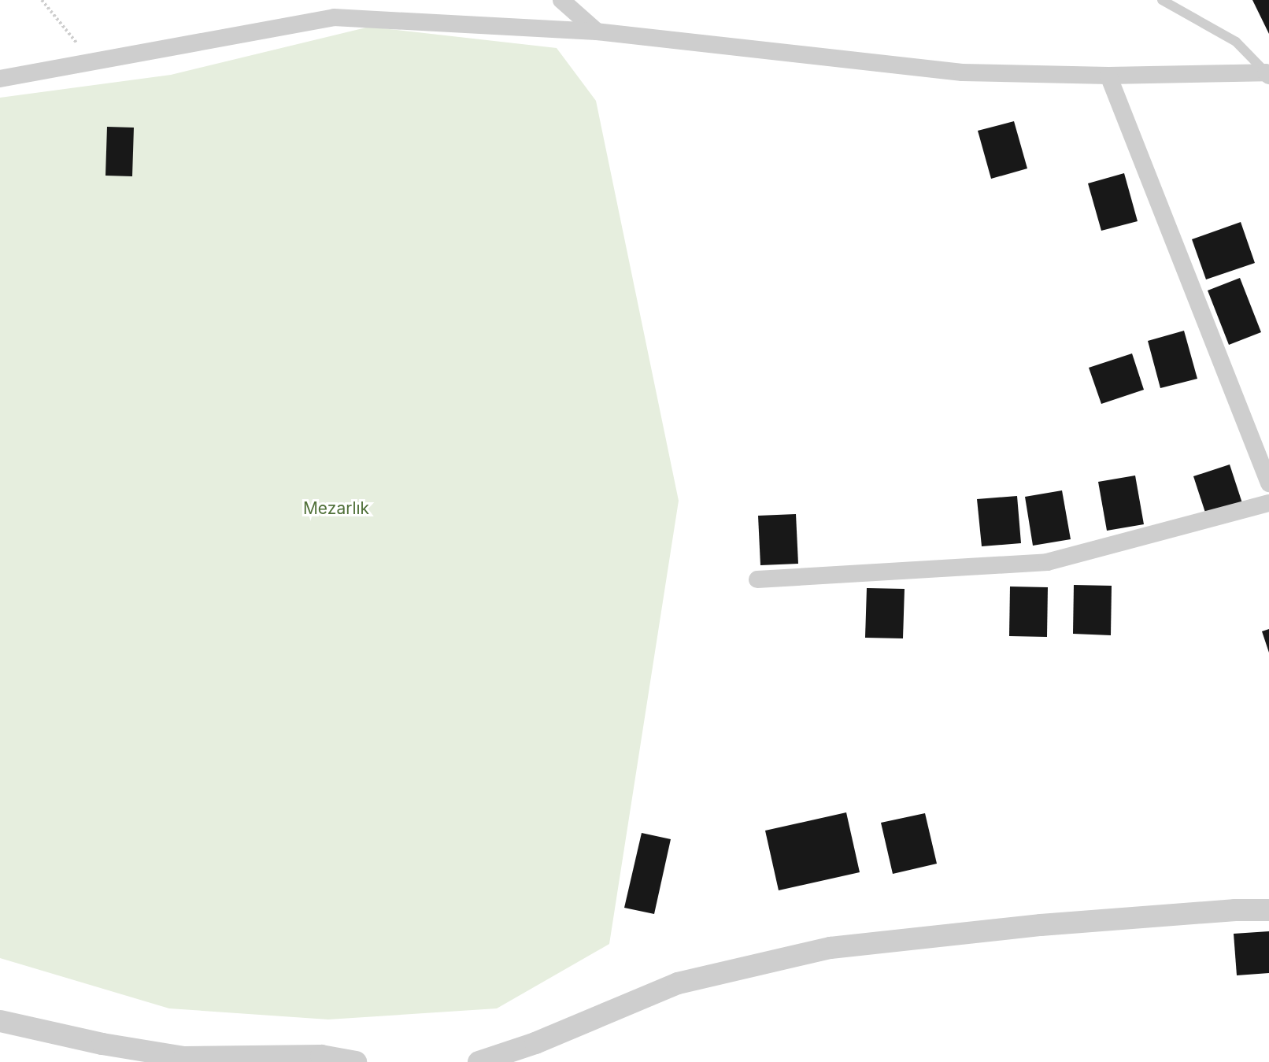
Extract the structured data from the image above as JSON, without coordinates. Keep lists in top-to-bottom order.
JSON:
{
  "parks": ["Mezarlık"]
}
